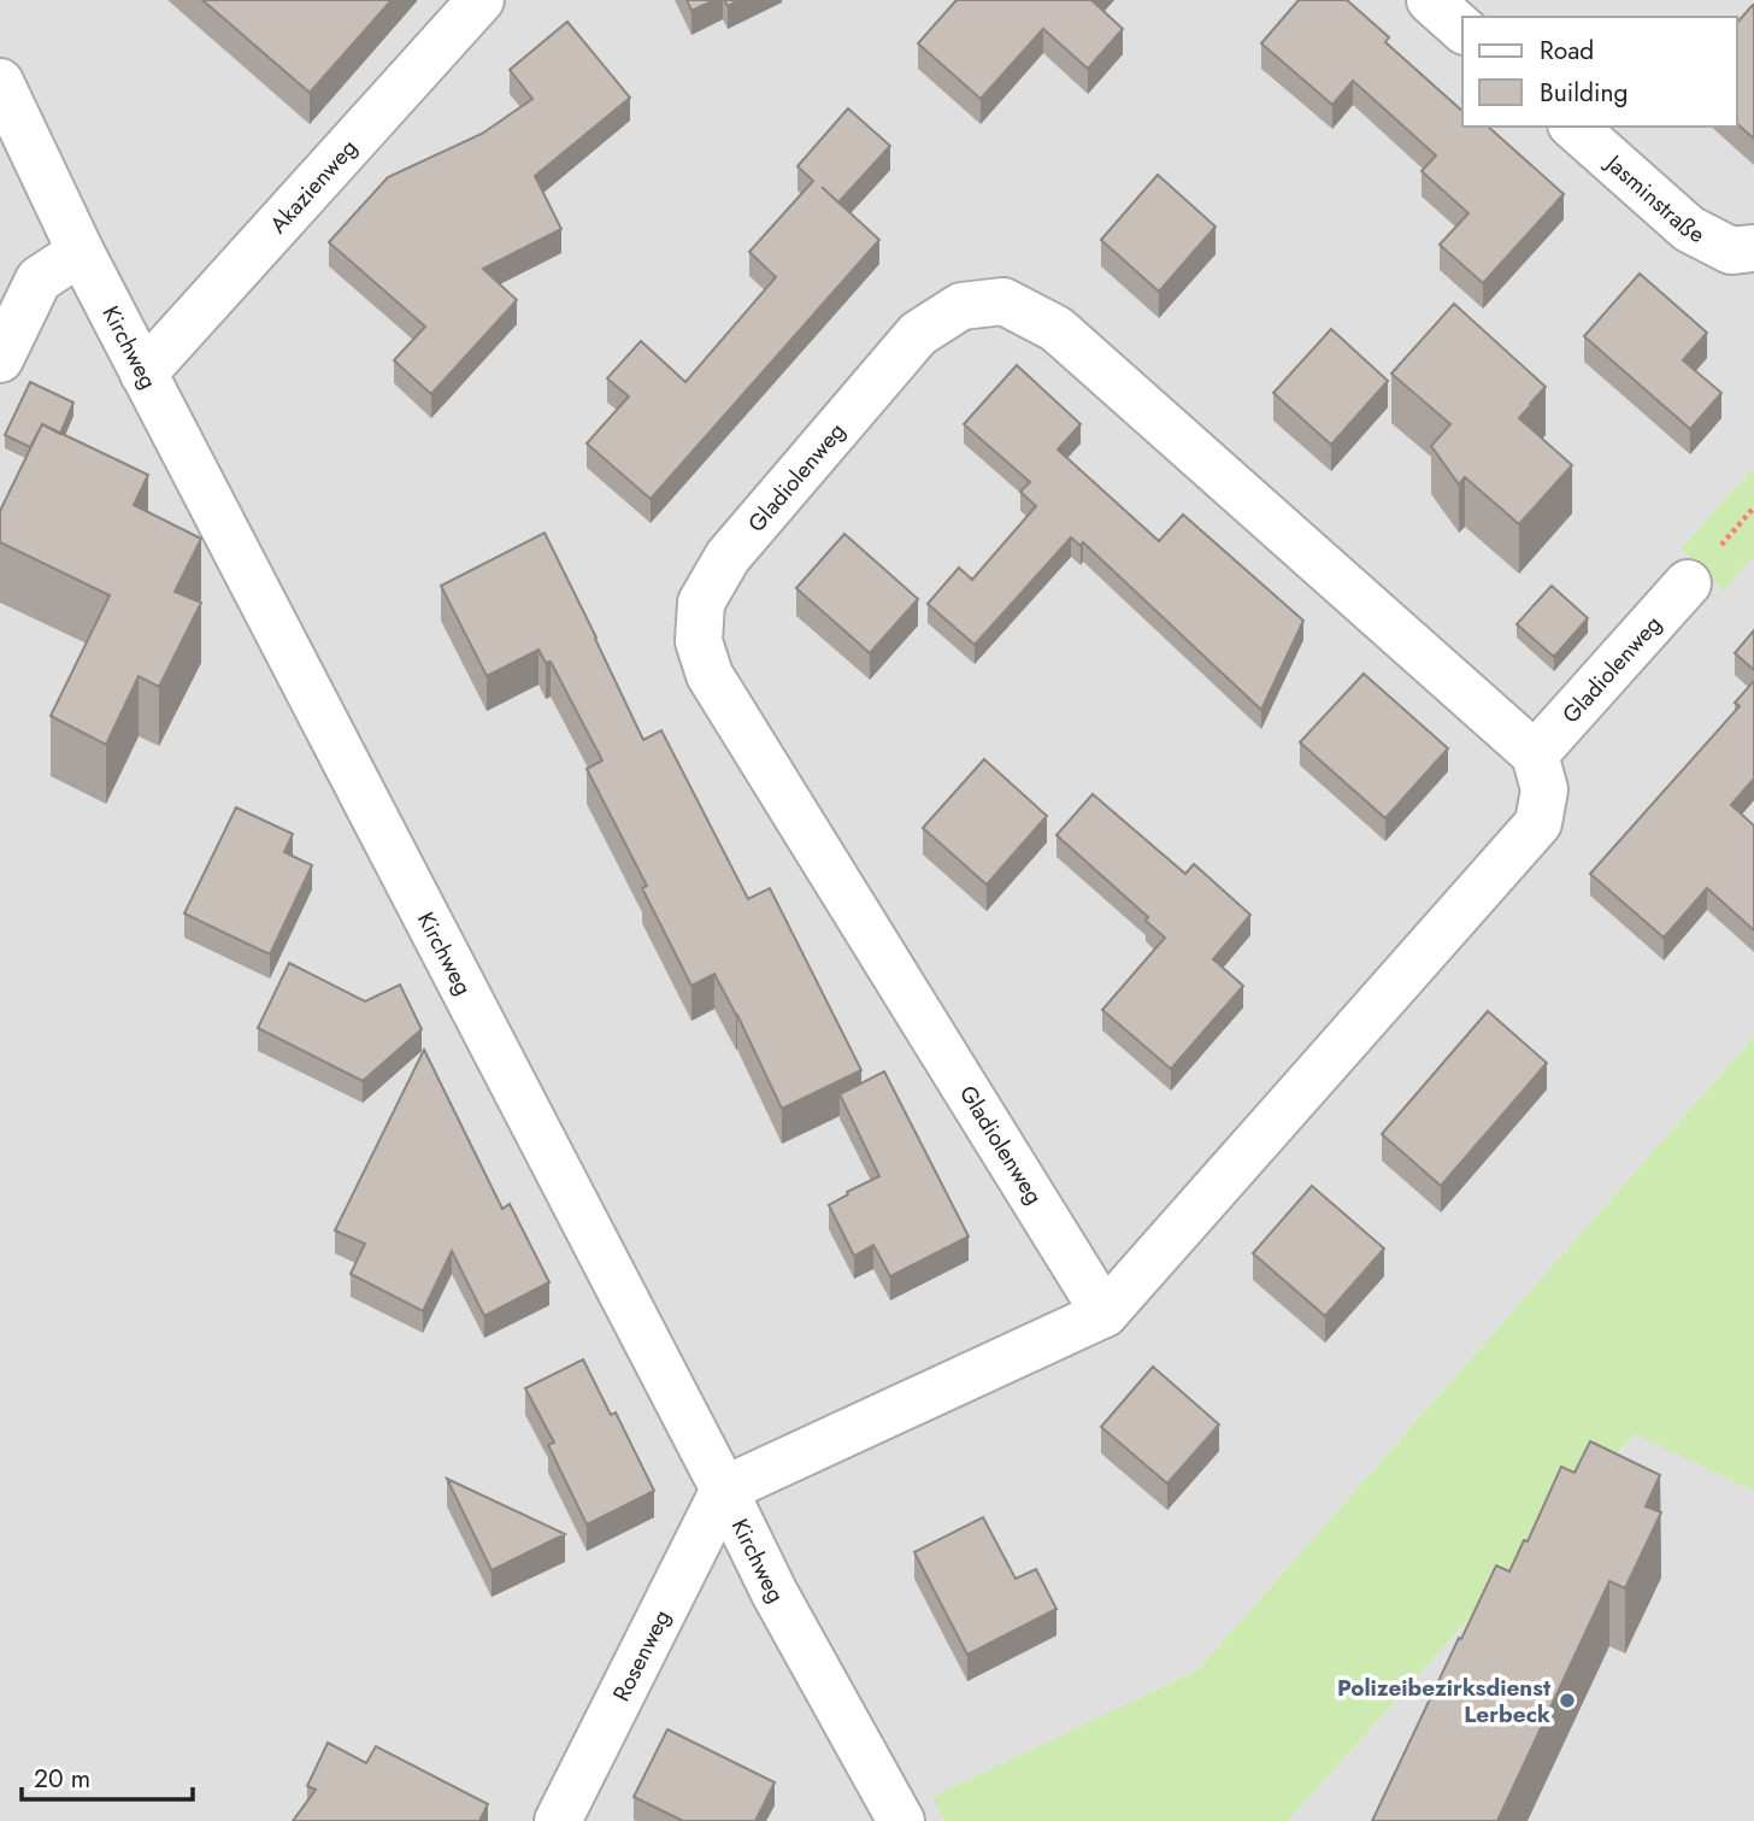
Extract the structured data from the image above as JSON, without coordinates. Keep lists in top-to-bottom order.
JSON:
{
  "streets": {
    "street": [
      "Akazienweg",
      "Jasminstraße",
      "Kirchweg",
      "Gladiolenweg",
      "Rosenweg"
    ]
  },
  "crossings": [
    ["Akazienweg", "Kirchweg"],
    ["Kirchweg", "Rosenweg"]
  ],
  "places": ["Polizeibezirksdienst Lerbeck"],
  "legend": ["Road", "Building"],
  "scale_bar": "20 m"
}
